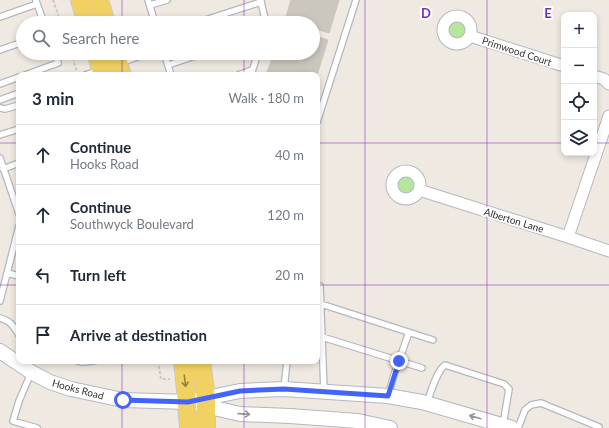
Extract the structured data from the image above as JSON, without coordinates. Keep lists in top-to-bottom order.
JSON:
{
  "streets": {
    "street": ["Primwood Court", "Alberton Lane", "Hooks Road"]
  },
  "page": {
    "map_buttons": ["+", "−"],
    "search": "Search here",
    "heading": ["3 min", "Walk · 180 m"],
    "list": [
      ["Continue", "Hooks Road", "40 m"],
      ["Continue", "Southwyck Boulevard", "120 m"],
      ["Turn left", "20 m"],
      "Arrive at destination"
    ]
  },
  "grid": {
    "columns": ["D", "E"]
  }
}
